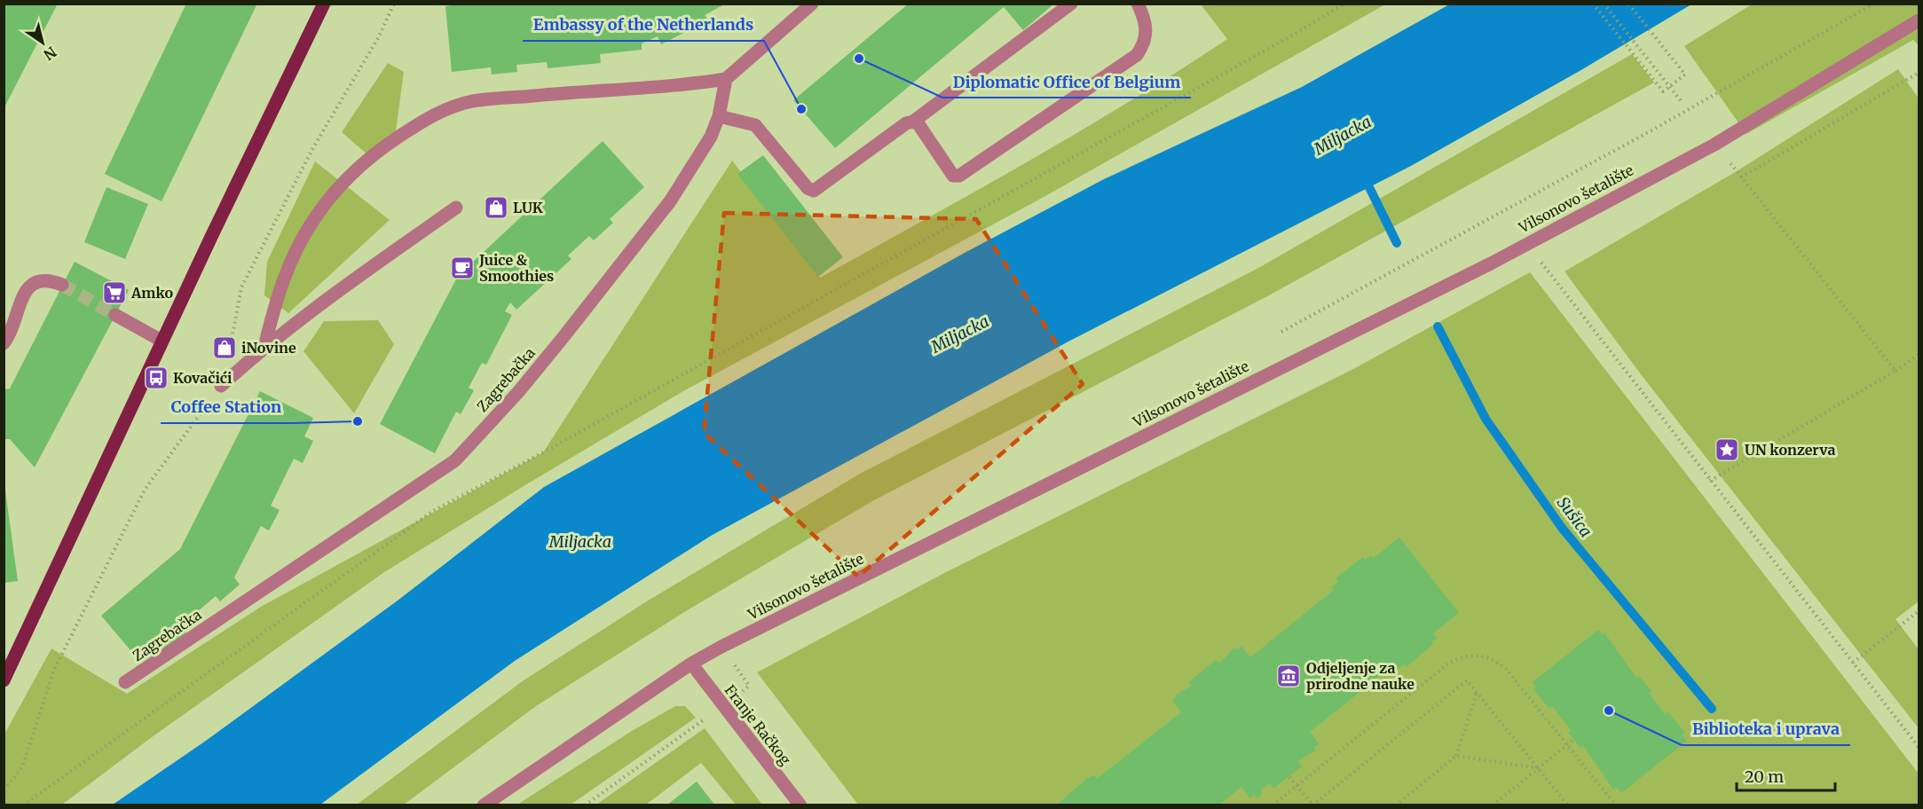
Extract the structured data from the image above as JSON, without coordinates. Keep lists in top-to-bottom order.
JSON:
{
  "streets": {
    "street": ["Vilsonovo šetalište", "Zagrebačka", "Franje Račkog"]
  },
  "crossings": [
    ["Vilsonovo šetalište", "Franje Račkog"]
  ],
  "water": ["Miljacka", "Sušica"],
  "places": {
    "other": [
      "Diplomatic Office of Belgium",
      "Embassy of the Netherlands",
      "Coffee Station",
      "Biblioteka i uprava"
    ],
    "shop": ["LUK", "iNovine"],
    "cafe": ["Juice & Smoothies"],
    "supermarket": ["Amko"],
    "bus stop": ["Kovačići"],
    "place": ["UN konzerva"],
    "museum": ["Odjeljenje za prirodne nauke"]
  },
  "scale_bar": "20 m",
  "north": "bottom right"
}
